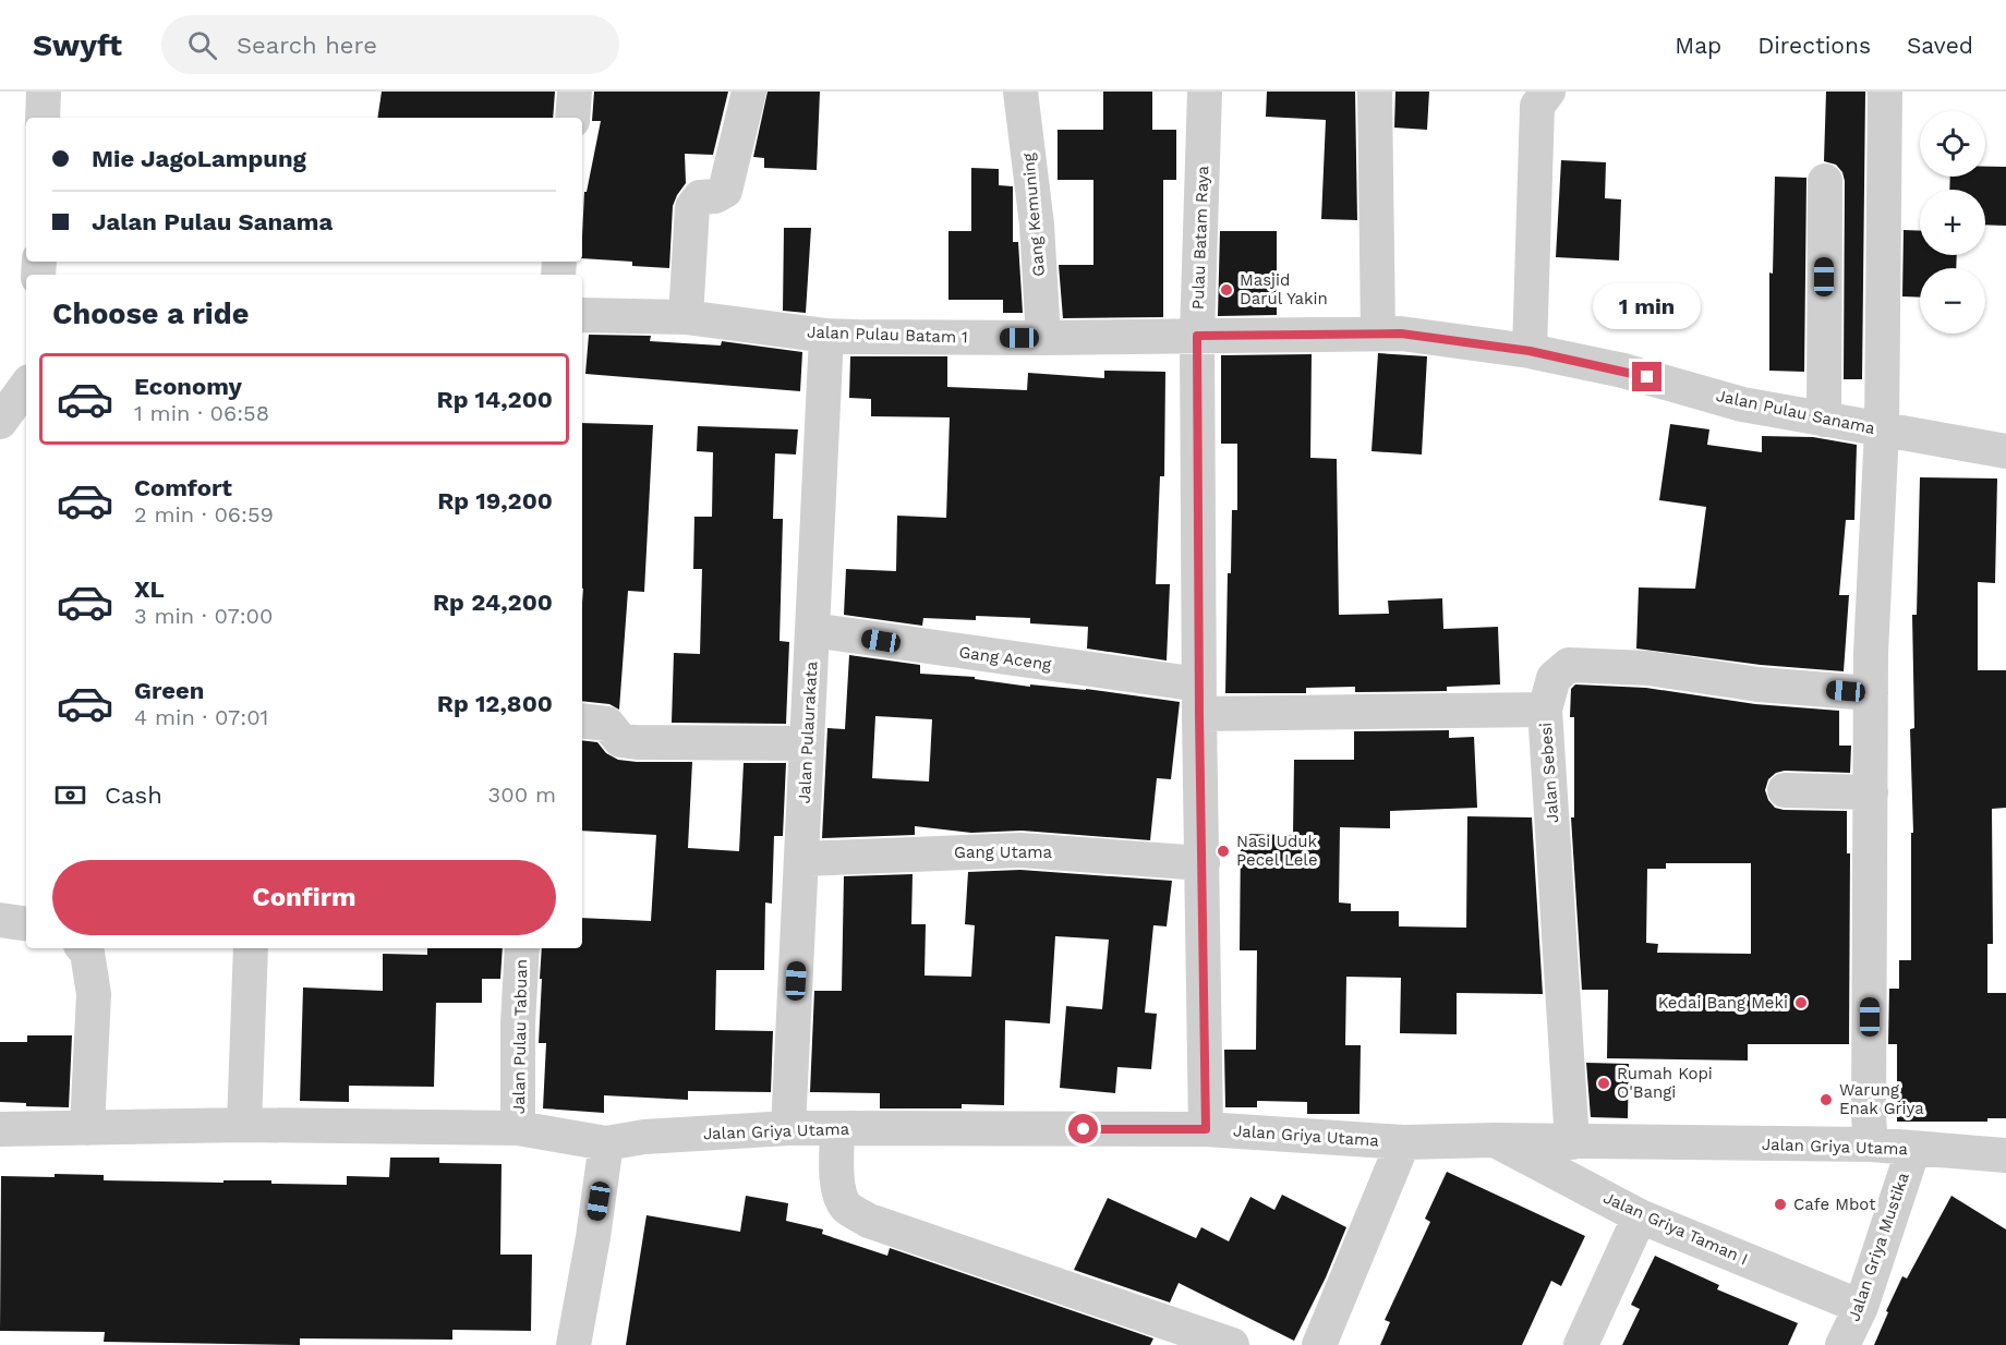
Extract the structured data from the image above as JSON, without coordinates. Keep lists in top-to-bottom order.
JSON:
{
  "streets": {
    "street": [
      "Gang Kemuning",
      "Pulau Batam Raya",
      "Jalan Pulau Batam 1",
      "Jalan Pulau Sanama",
      "Gang Aceng",
      "Jalan Pulaurakata",
      "Jalan Sebesi",
      "Gang Utama",
      "Jalan Pulau Tabuan",
      "Jalan Griya Utama",
      "Jalan Griya Taman I",
      "Jalan Griya Mustika"
    ]
  },
  "crossings": [
    ["Gang Kemuning", "Jalan Pulau Batam 1"],
    ["Pulau Batam Raya", "Jalan Pulau Batam 1"],
    ["Pulau Batam Raya", "Jalan Pulau Sanama"],
    ["Pulau Batam Raya", "Gang Aceng"],
    ["Pulau Batam Raya", "Jalan Sebesi"],
    ["Pulau Batam Raya", "Gang Utama"],
    ["Pulau Batam Raya", "Jalan Griya Utama"],
    ["Jalan Pulau Batam 1", "Jalan Pulau Sanama"],
    ["Jalan Pulau Batam 1", "Jalan Pulaurakata"],
    ["Gang Aceng", "Jalan Pulaurakata"],
    ["Gang Aceng", "Jalan Sebesi"],
    ["Jalan Pulaurakata", "Gang Utama"],
    ["Jalan Pulaurakata", "Jalan Griya Utama"],
    ["Jalan Sebesi", "Jalan Griya Utama"],
    ["Jalan Pulau Tabuan", "Jalan Griya Utama"],
    ["Jalan Griya Utama", "Jalan Griya Taman I"],
    ["Jalan Griya Utama", "Jalan Griya Mustika"],
    ["Jalan Griya Taman I", "Jalan Griya Mustika"]
  ],
  "places": [
    "Masjid Darul Yakin",
    "Nasi Uduk Pecel Lele",
    "Kedai Bang Meki",
    "Rumah Kopi O'Bangi",
    "Warung Enak Griya",
    "Cafe Mbot"
  ],
  "page": {
    "header": "Swyft",
    "search": "Search here",
    "nav": ["Map", "Directions", "Saved"],
    "map_buttons": ["+", "−"],
    "banner": ["Mie JagoLampung", "Jalan Pulau Sanama"],
    "heading": "Choose a ride",
    "bubble": "1 min",
    "list": [
      {
        "name": "Economy",
        "note": "1 min · 06:58",
        "value": "Rp 14,200"
      },
      {
        "name": "Comfort",
        "note": "2 min · 06:59",
        "value": "Rp 19,200"
      },
      {
        "name": "XL",
        "note": "3 min · 07:00",
        "value": "Rp 24,200"
      },
      {
        "name": "Green",
        "note": "4 min · 07:01",
        "value": "Rp 12,800"
      }
    ],
    "pay": ["Cash", "300 m"],
    "buttons": "Confirm"
  }
}
